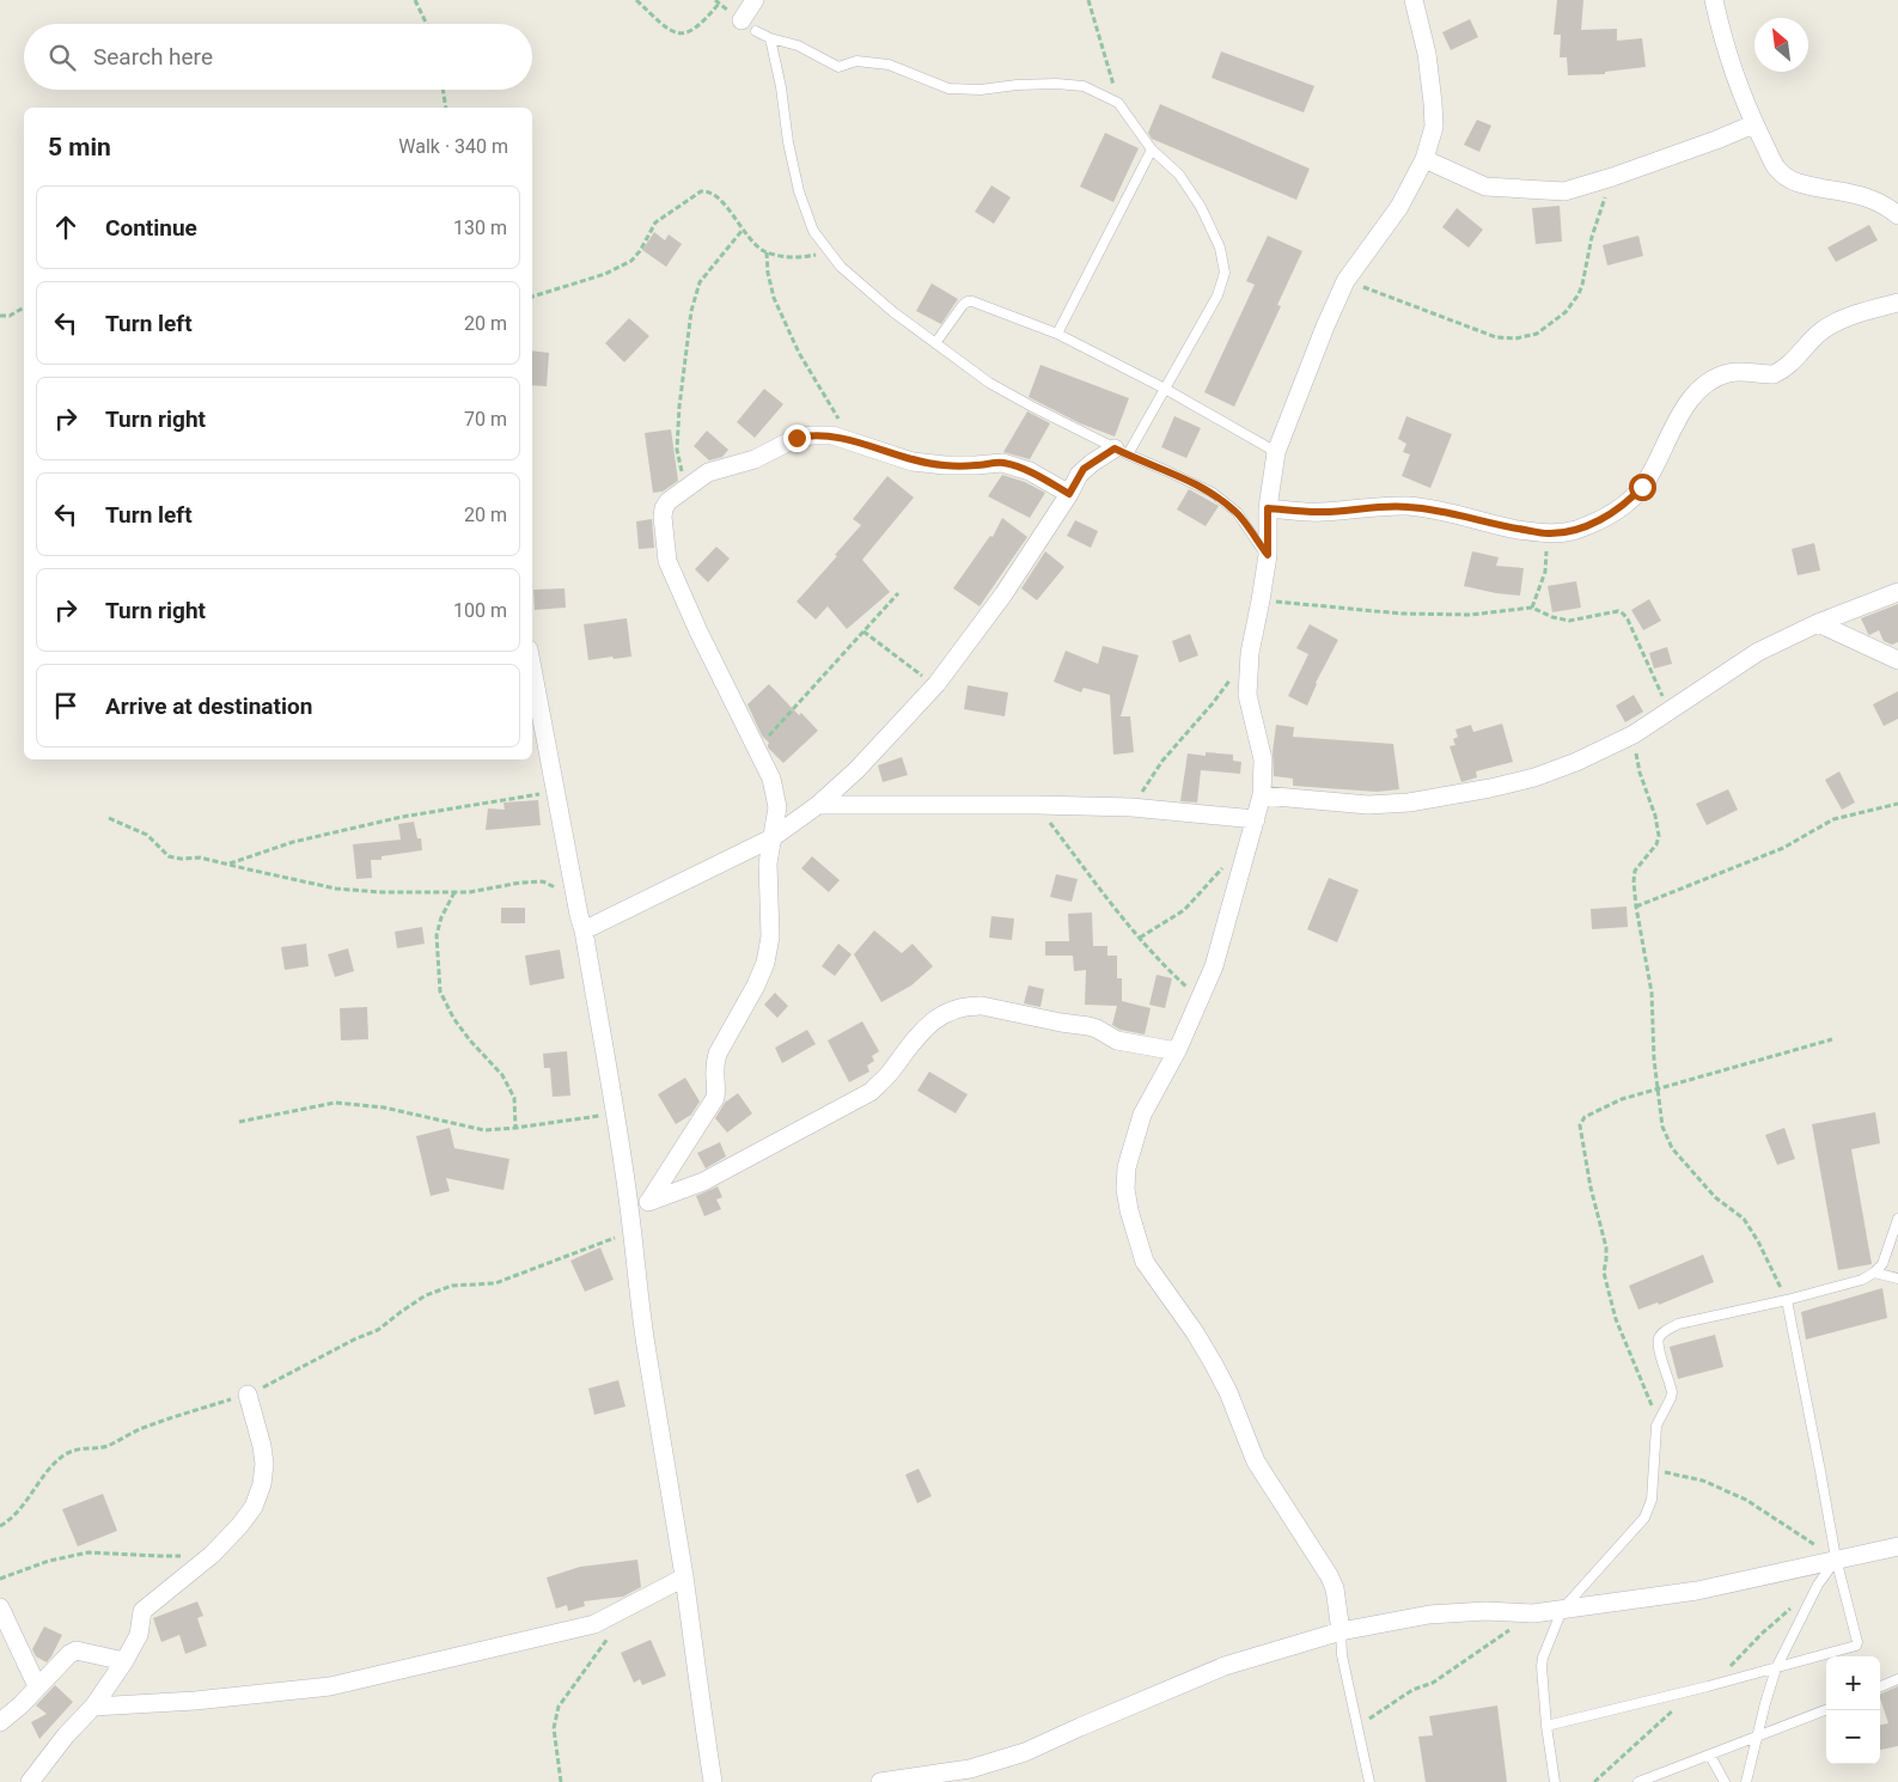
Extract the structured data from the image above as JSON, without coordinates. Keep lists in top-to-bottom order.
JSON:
{
  "north": "top left",
  "page": {
    "search": "Search here",
    "heading": ["5 min", "Walk · 340 m"],
    "list": [
      ["Continue", "130 m"],
      ["Turn left", "20 m"],
      ["Turn right", "70 m"],
      ["Turn left", "20 m"],
      ["Turn right", "100 m"],
      "Arrive at destination"
    ],
    "map_buttons": ["+", "−"]
  }
}
